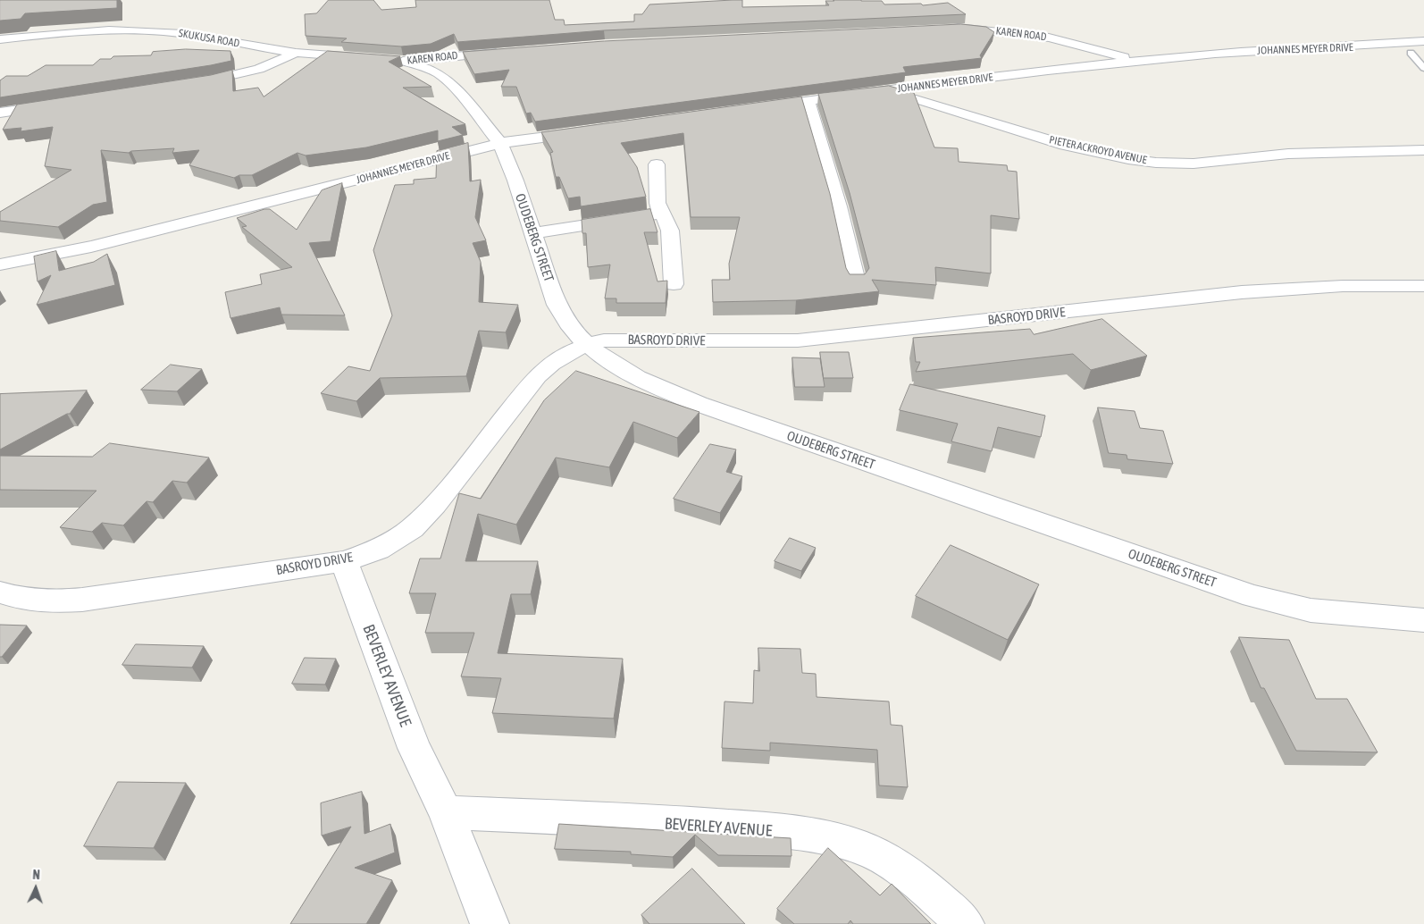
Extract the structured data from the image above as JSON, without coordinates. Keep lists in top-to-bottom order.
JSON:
{
  "streets": {
    "street": [
      "KAREN ROAD",
      "SKUKUSA ROAD",
      "JOHANNES MEYER DRIVE",
      "PIETER ACKROYD AVENUE",
      "OUDEBERG STREET",
      "BASROYD DRIVE",
      "BEVERLEY AVENUE"
    ]
  },
  "crossings": [
    ["KAREN ROAD", "JOHANNES MEYER DRIVE"],
    ["KAREN ROAD", "OUDEBERG STREET"],
    ["JOHANNES MEYER DRIVE", "PIETER ACKROYD AVENUE"],
    ["JOHANNES MEYER DRIVE", "OUDEBERG STREET"],
    ["OUDEBERG STREET", "BASROYD DRIVE"],
    ["BASROYD DRIVE", "BEVERLEY AVENUE"]
  ],
  "north": "top"
}
